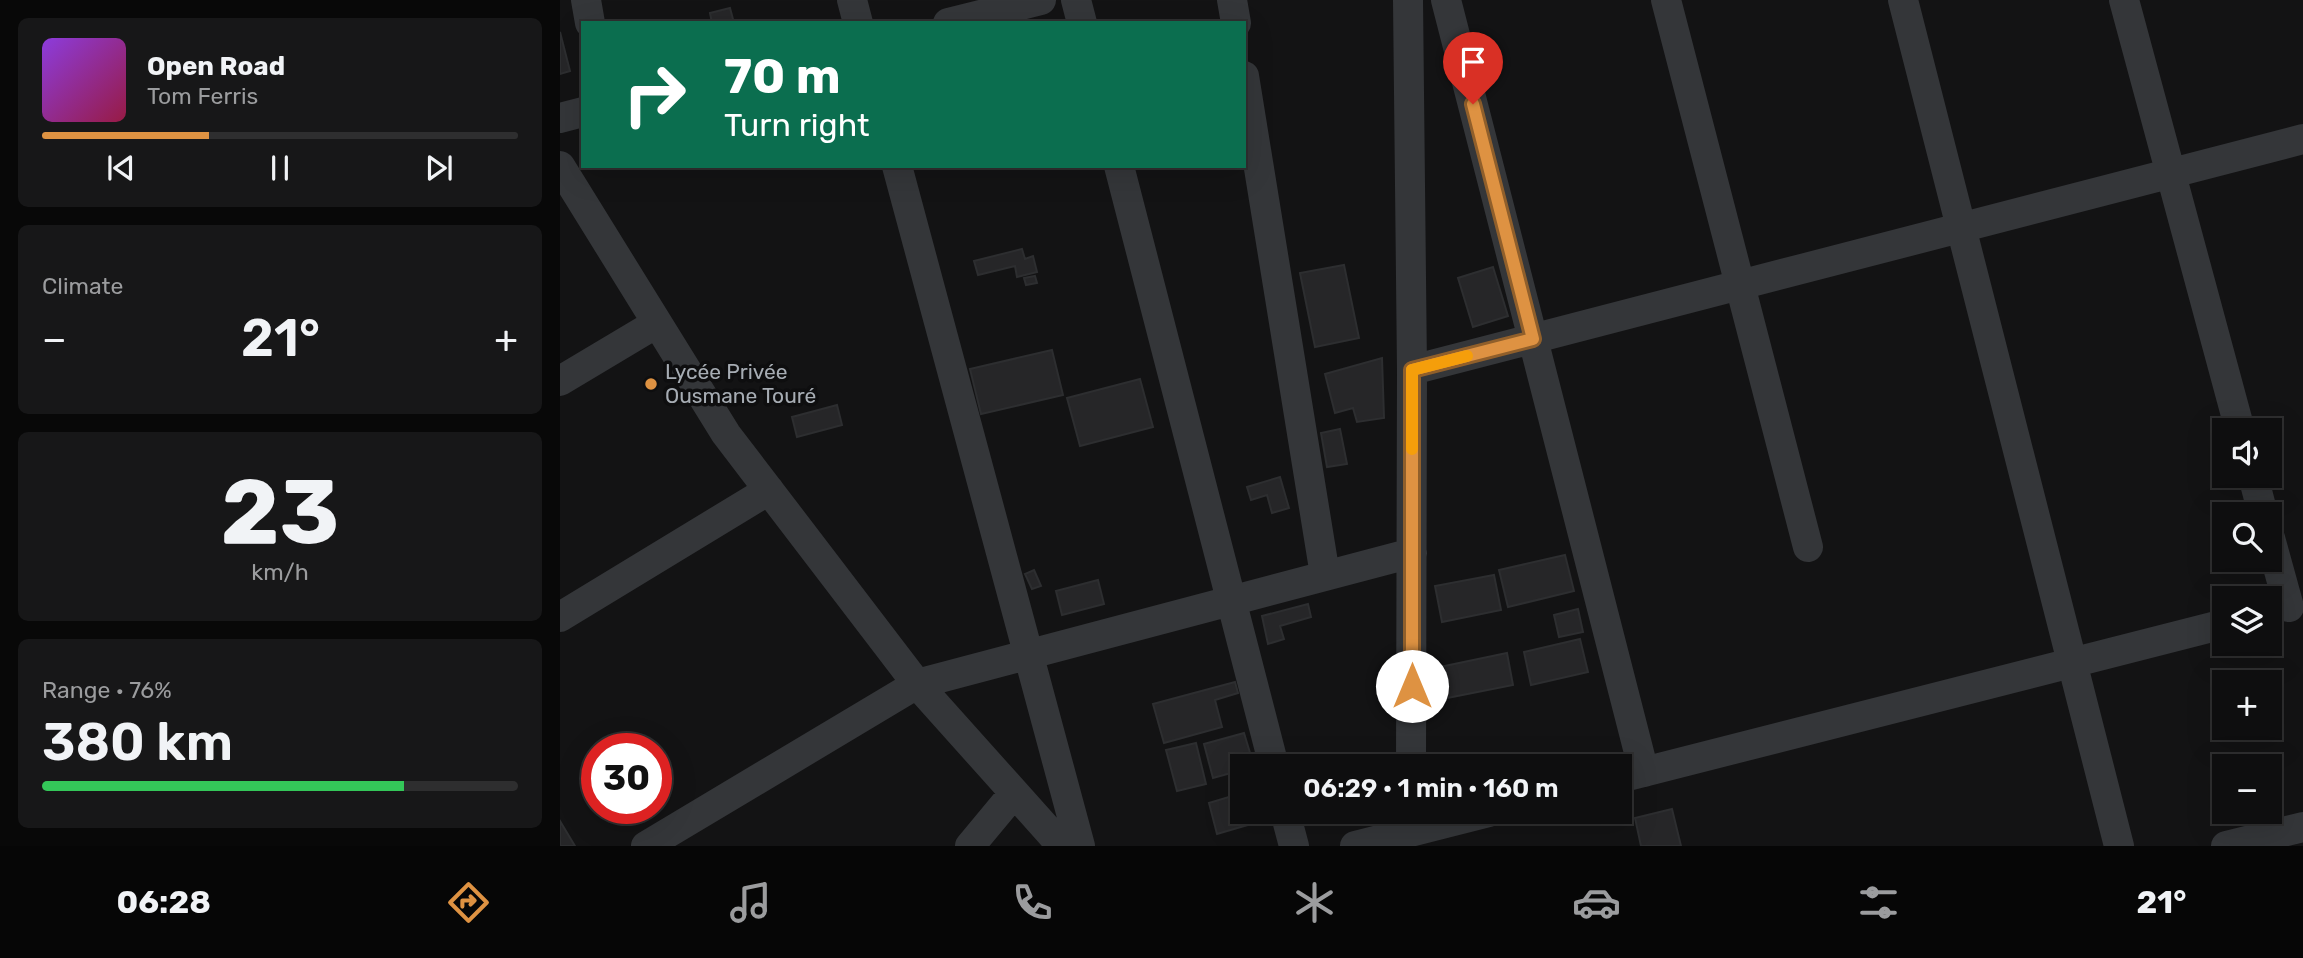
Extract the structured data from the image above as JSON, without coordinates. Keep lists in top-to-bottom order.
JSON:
{
  "places": ["Lycée Privée Ousmane Touré"],
  "page": {
    "turn": ["70 m", "Turn right"],
    "song": ["Open Road", "Tom Ferris"],
    "tile": [
      "Climate",
      ["23", "km/h"],
      ["Range · 76%", "380 km"]
    ],
    "heat": ["−", "21°", "+"],
    "map_buttons": ["+", "−"],
    "limit": "30",
    "trip": "06:29 · 1 min · 160 m",
    "tabs": ["06:28", "21°"]
  }
}
